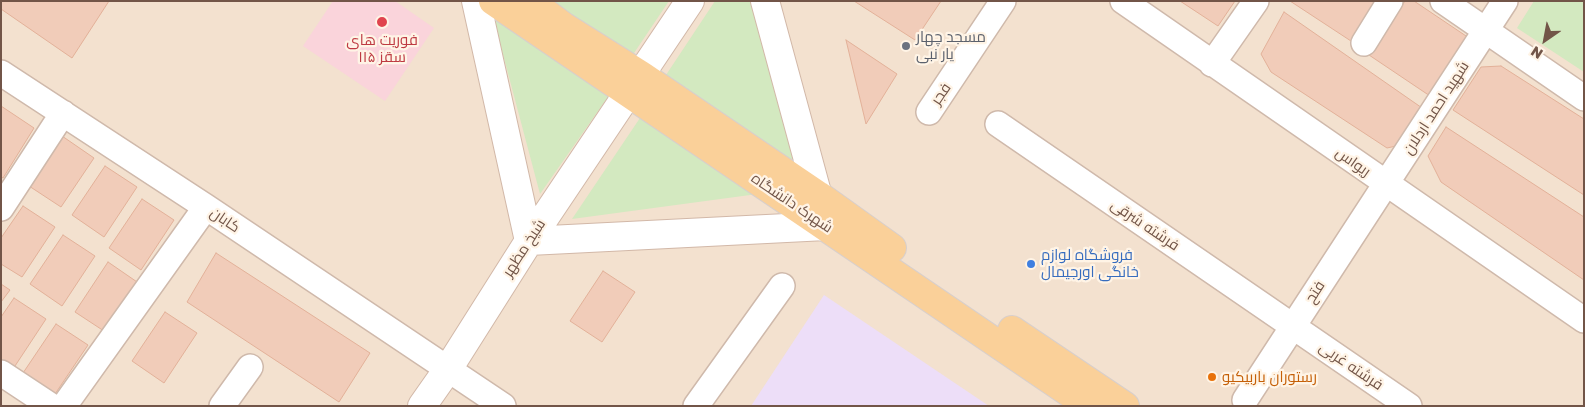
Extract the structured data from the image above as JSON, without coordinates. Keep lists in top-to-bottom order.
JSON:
{
  "streets": {
    "main road": ["شهرک دانشگاه", "شیخ مظهر"],
    "street": [
      "فجر",
      "شهید احمد اردلان",
      "ریواس",
      "کابان",
      "فرشته شرقی",
      "فتح",
      "فرشته غربی"
    ]
  },
  "crossings": [
    ["شهید احمد اردلان", "ریواس"],
    ["شهید احمد اردلان", "فتح"],
    ["ریواس", "فتح"],
    ["شهرک دانشگاه", "شیخ مظهر"],
    ["کابان", "شیخ مظهر"],
    ["فرشته شرقی", "فتح"],
    ["فرشته شرقی", "فرشته غربی"],
    ["فتح", "فرشته غربی"]
  ],
  "places": [
    "فوریت های ۱۱۵ سقز",
    "مسجد چهار یار نبی",
    "فروشگاه لوازم خانگی اورجیمال",
    "رستوران باربیکیو"
  ],
  "north": "bottom left"
}
